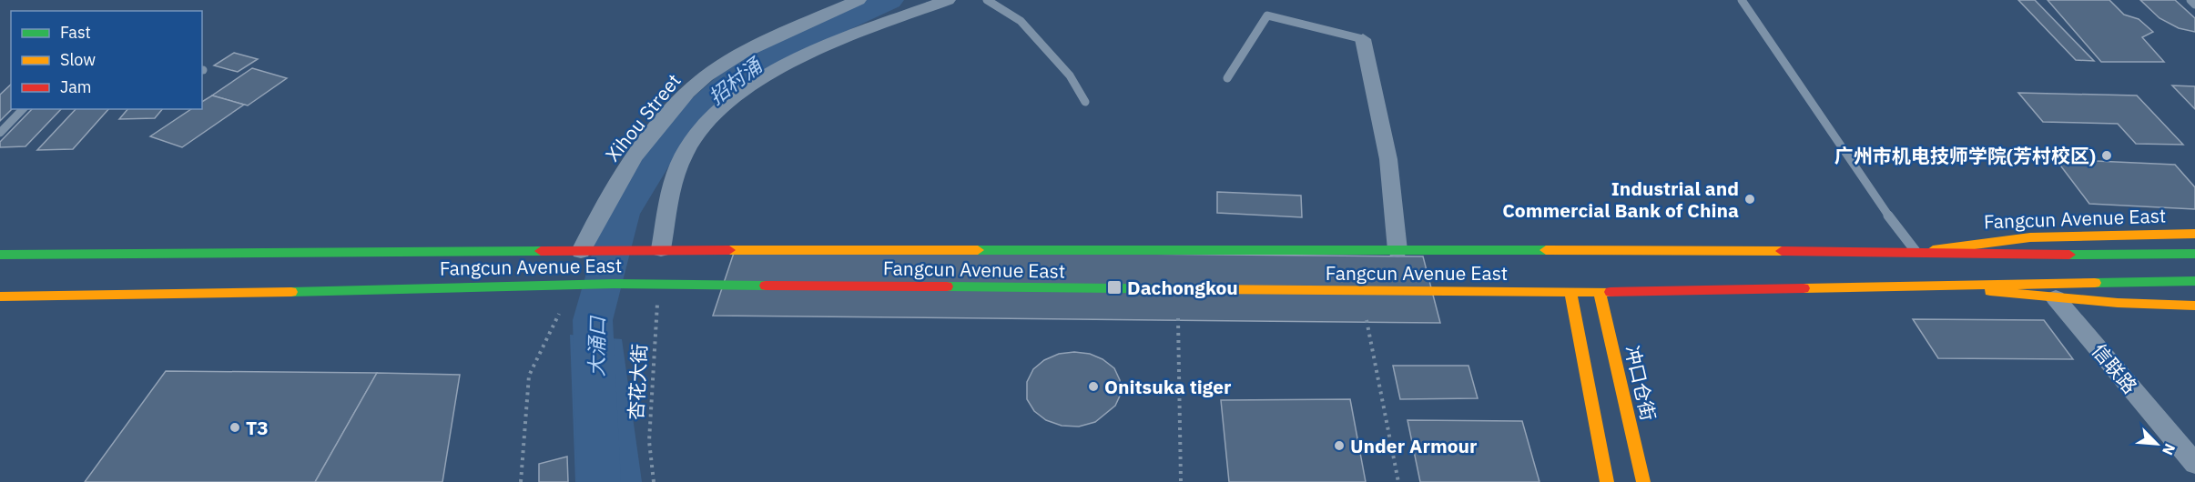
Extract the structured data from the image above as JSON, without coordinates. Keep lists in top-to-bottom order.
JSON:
{
  "streets": {
    "main road": ["Fangcun Avenue East", "冲口仓街"],
    "street": ["Xihou Street", "信联路"],
    "path": ["杏花大街"]
  },
  "crossings": [
    ["Xihou Street", "Fangcun Avenue East"],
    ["Fangcun Avenue East", "信联路"],
    ["Fangcun Avenue East", "杏花大街"],
    ["Fangcun Avenue East", "冲口仓街"]
  ],
  "water": ["招村涌", "大涌口"],
  "places": {
    "other": [
      "广州市机电技师学院(芳村校区)",
      "Industrial and Commercial Bank of China",
      "Onitsuka tiger",
      "T3",
      "Under Armour"
    ],
    "transit": ["Dachongkou"]
  },
  "legend": ["Fast", "Slow", "Jam"],
  "north": "bottom right"
}
